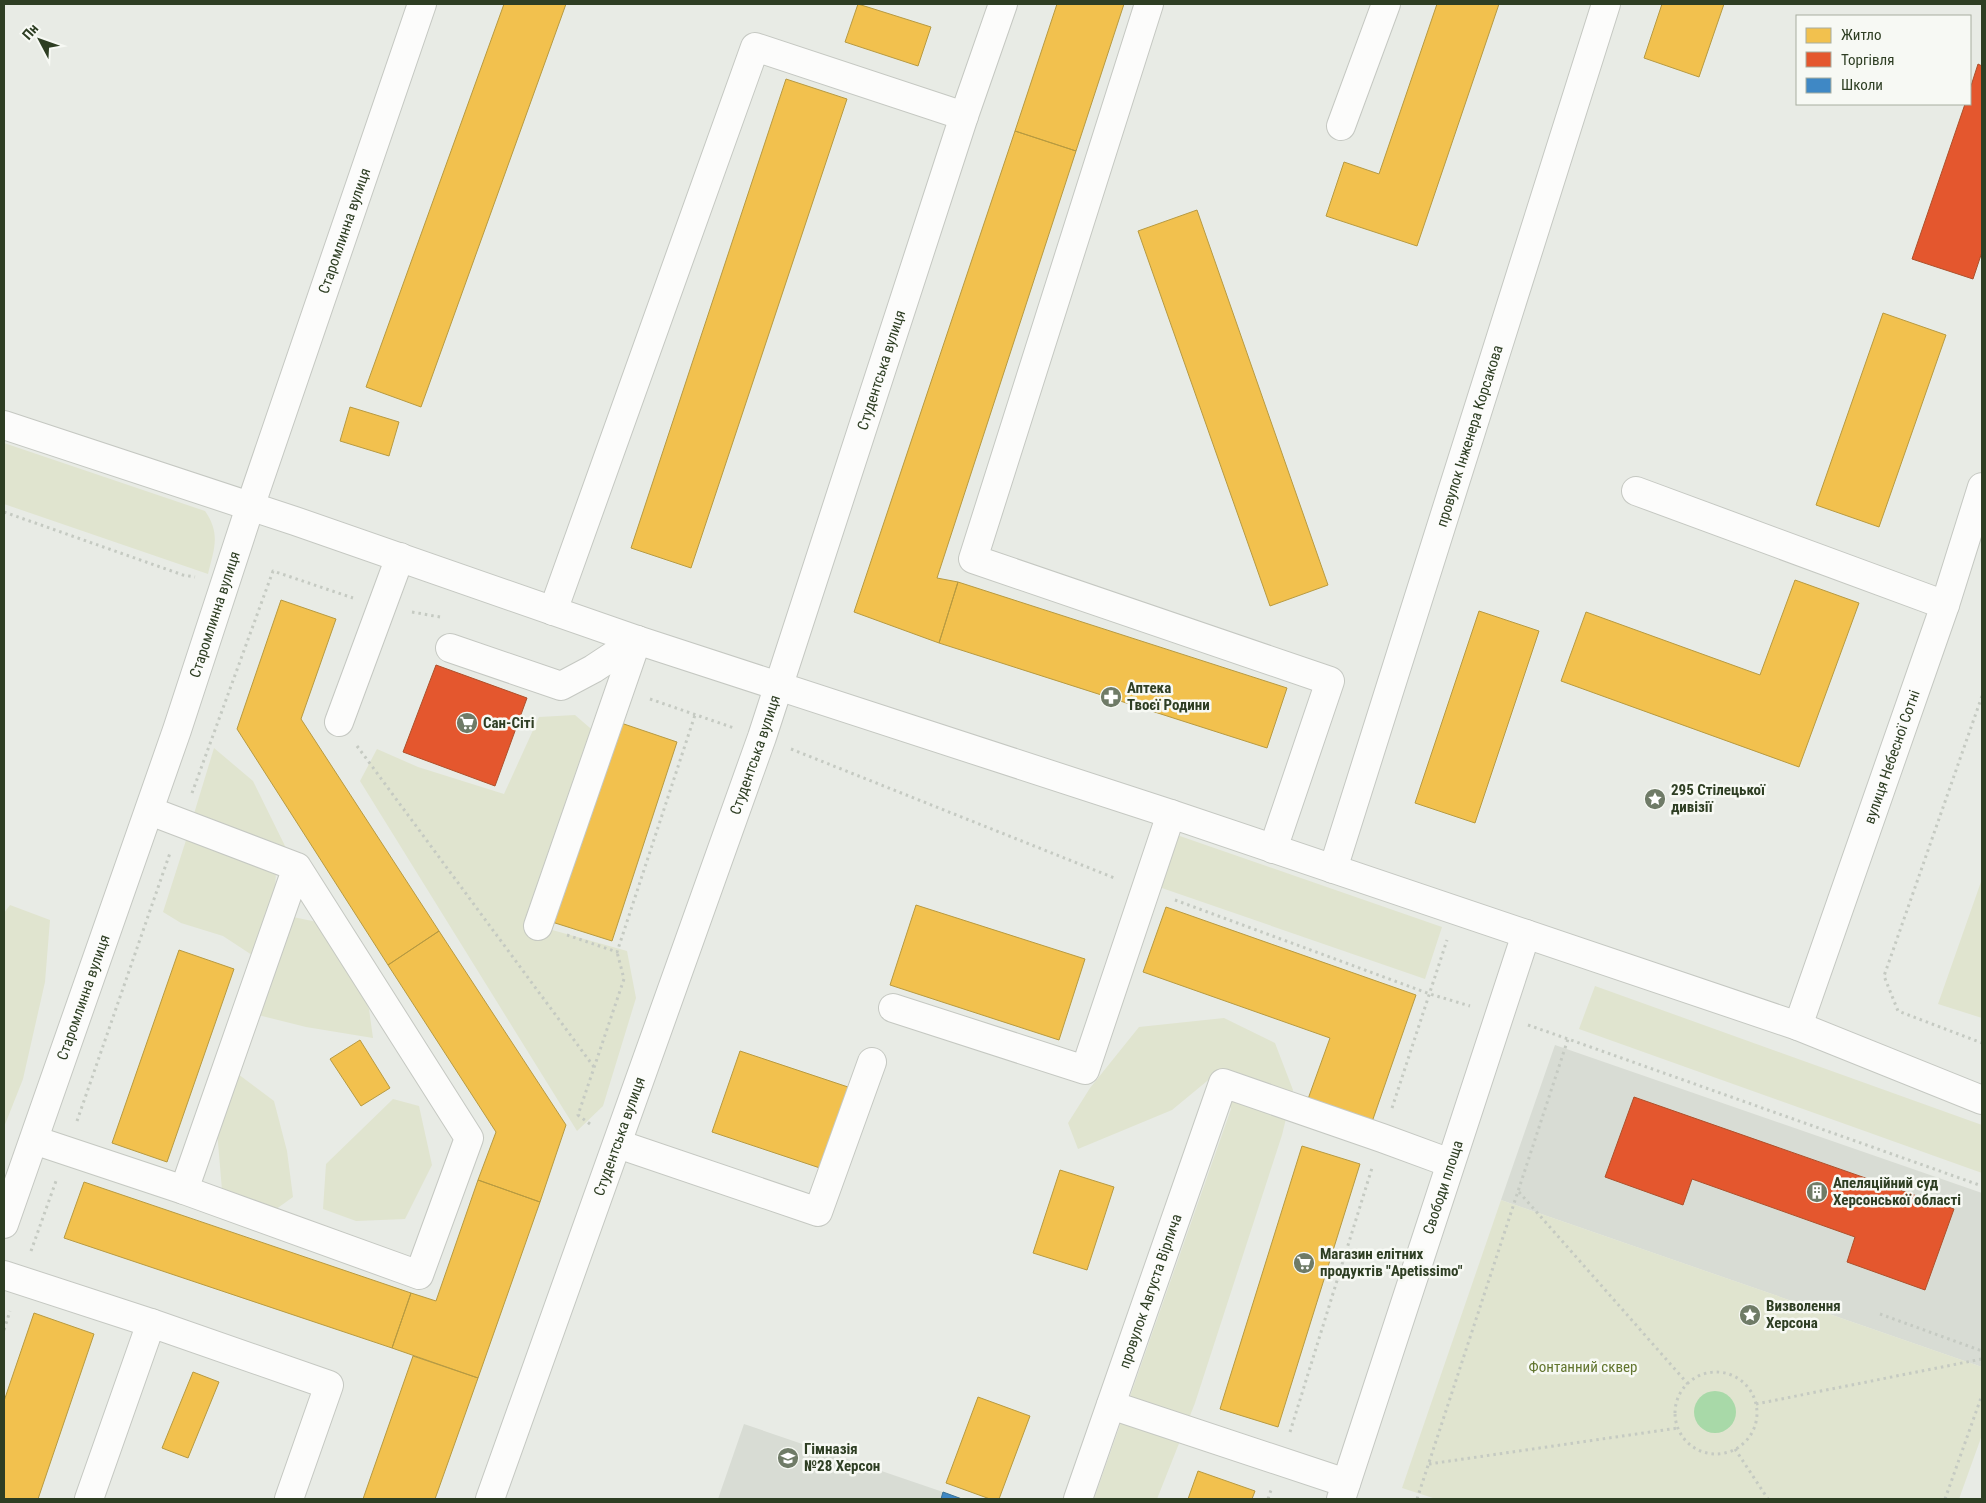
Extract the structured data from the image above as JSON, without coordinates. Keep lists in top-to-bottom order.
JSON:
{
  "streets": {
    "street": [
      "Старомлинна вулиця",
      "Студентська вулиця",
      "провулок Інженера Корсакова",
      "вулиця Небесної Сотні",
      "Свободи площа",
      "провулок Августа Вірлича"
    ]
  },
  "parks": ["Фонтанний сквер"],
  "places": {
    "pharmacy": ["Аптека Твоєї Родини"],
    "supermarket": ["Сан-Сіті", "Магазин елітних продуктів \"Apetissimo\""],
    "place": ["295 Стілецької дивізії", "Визволення Херсона"],
    "building": ["Апеляційний суд Херсонської області"],
    "school or university": ["Гімназія №28 Херсон"]
  },
  "legend": ["Житло", "Торгівля", "Школи"],
  "north": "top left"
}
